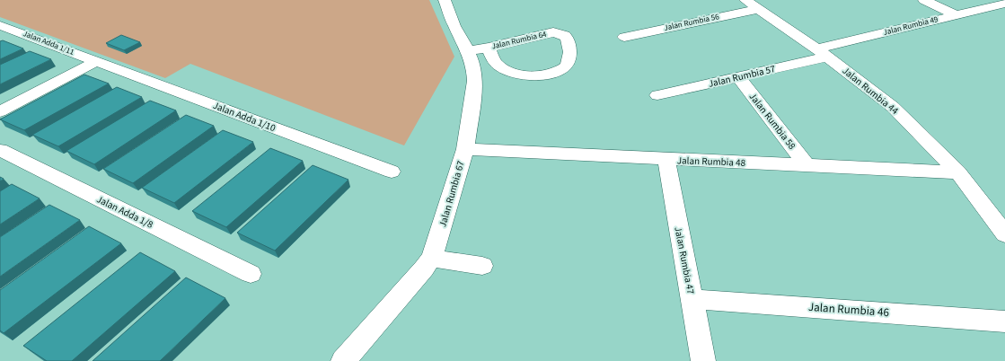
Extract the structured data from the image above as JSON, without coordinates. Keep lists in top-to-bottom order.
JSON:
{
  "streets": {
    "street": [
      "Jalan Rumbia 56",
      "Jalan Rumbia 49",
      "Jalan Rumbia 64",
      "Jalan Adda 1/11",
      "Jalan Rumbia 57",
      "Jalan Rumbia 44",
      "Jalan Adda 1/10",
      "Jalan Rumbia 58",
      "Jalan Rumbia 48",
      "Jalan Rumbia 67",
      "Jalan Adda 1/8",
      "Jalan Rumbia 47",
      "Jalan Rumbia 46"
    ]
  },
  "crossings": [
    ["Jalan Rumbia 56", "Jalan Rumbia 44"],
    ["Jalan Rumbia 49", "Jalan Rumbia 57"],
    ["Jalan Rumbia 49", "Jalan Rumbia 44"],
    ["Jalan Rumbia 64", "Jalan Rumbia 67"],
    ["Jalan Adda 1/11", "Jalan Adda 1/10"],
    ["Jalan Rumbia 57", "Jalan Rumbia 44"],
    ["Jalan Rumbia 57", "Jalan Rumbia 58"],
    ["Jalan Rumbia 44", "Jalan Rumbia 48"],
    ["Jalan Rumbia 58", "Jalan Rumbia 48"],
    ["Jalan Rumbia 48", "Jalan Rumbia 67"],
    ["Jalan Rumbia 48", "Jalan Rumbia 47"],
    ["Jalan Rumbia 47", "Jalan Rumbia 46"]
  ]
}
